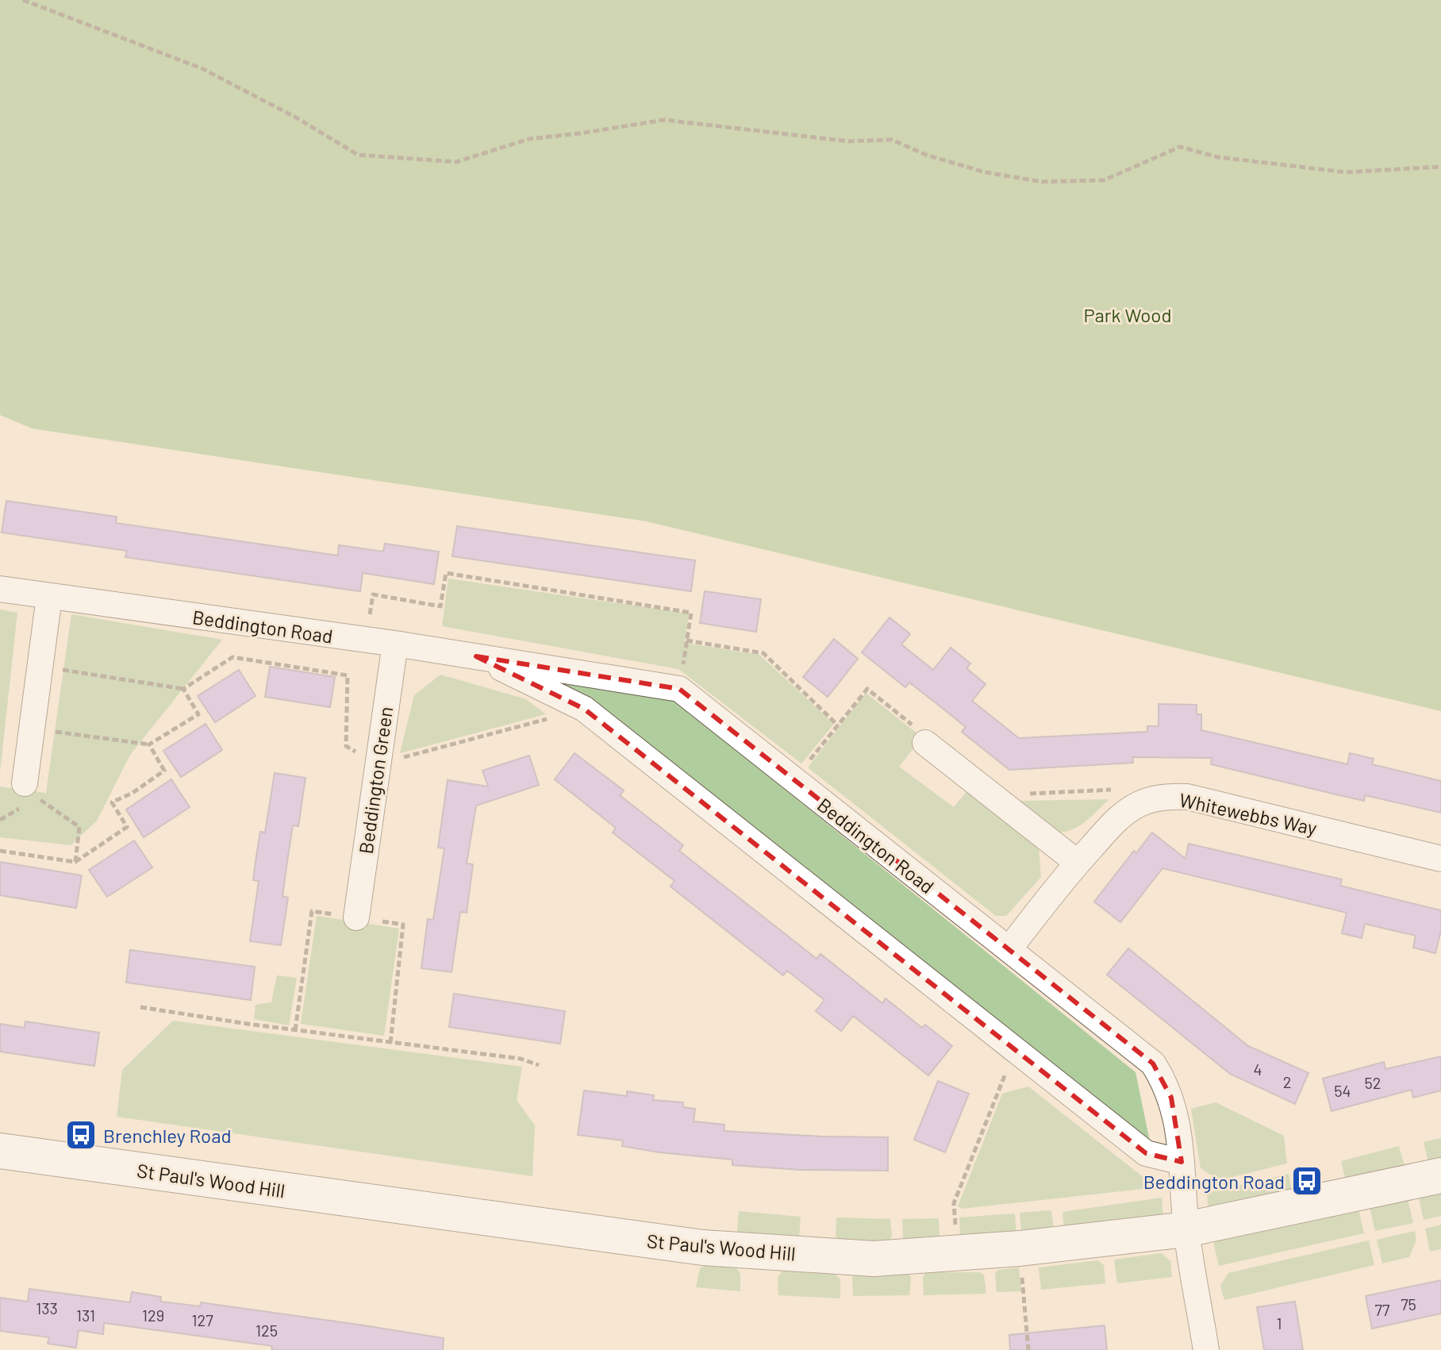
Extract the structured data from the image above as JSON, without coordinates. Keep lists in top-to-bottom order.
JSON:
{
  "streets": {
    "street": [
      "Beddington Road",
      "Beddington Green",
      "Whitewebbs Way",
      "St Paul's Wood Hill"
    ]
  },
  "crossings": [
    ["Beddington Road", "Beddington Green"],
    ["Beddington Road", "Whitewebbs Way"],
    ["Beddington Road", "St Paul's Wood Hill"]
  ],
  "parks": ["Park Wood"],
  "places": {
    "bus stop": ["Brenchley Road", "Beddington Road"]
  },
  "house_numbers": [
    "4",
    "2",
    "52",
    "54",
    "75",
    "133",
    "77",
    "131",
    "129",
    "127",
    "1",
    "125"
  ]
}
